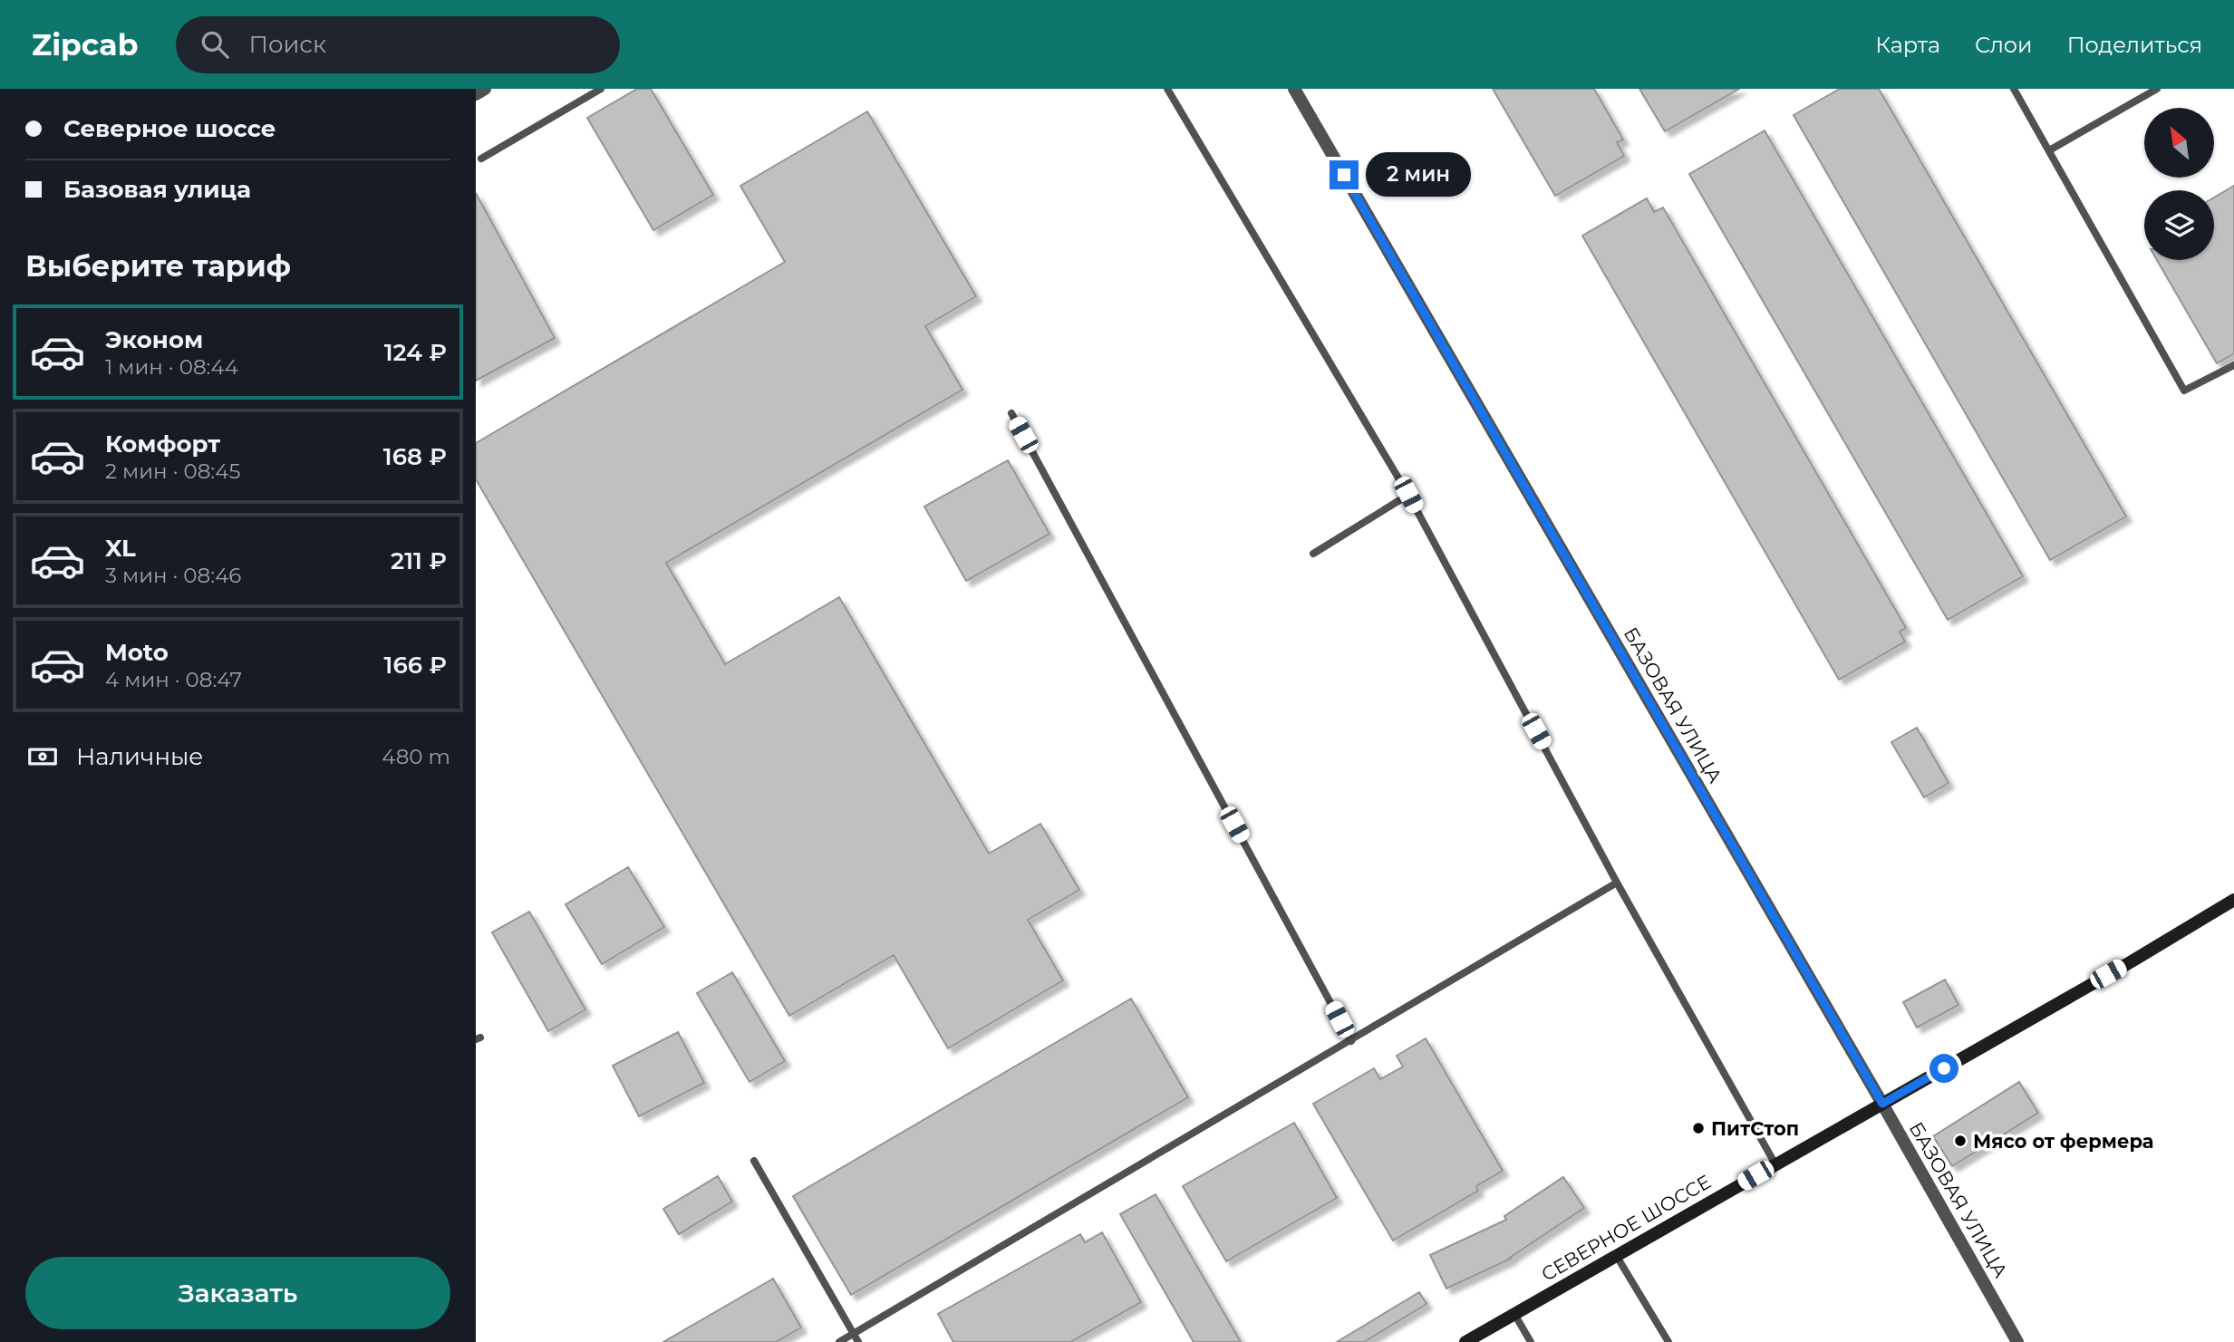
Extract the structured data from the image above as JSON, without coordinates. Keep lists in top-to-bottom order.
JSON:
{
  "streets": {
    "main road": ["СЕВЕРНОЕ ШОССЕ"],
    "street": ["БАЗОВАЯ УЛИЦА"]
  },
  "crossings": [
    ["БАЗОВАЯ УЛИЦА", "СЕВЕРНОЕ ШОССЕ"]
  ],
  "places": ["ПитСтоп", "Мясо от фермера"],
  "north": "top left",
  "page": {
    "header": "Zipcab",
    "search": "Поиск",
    "nav": ["Карта", "Слои", "Поделиться"],
    "banner": ["Северное шоссе", "Базовая улица"],
    "bubble": "2 мин",
    "heading": "Выберите тариф",
    "list": [
      {
        "name": "Эконом",
        "note": "1 мин · 08:44",
        "value": "124 ₽"
      },
      {
        "name": "Комфорт",
        "note": "2 мин · 08:45",
        "value": "168 ₽"
      },
      {
        "name": "XL",
        "note": "3 мин · 08:46",
        "value": "211 ₽"
      },
      {
        "name": "Moto",
        "note": "4 мин · 08:47",
        "value": "166 ₽"
      }
    ],
    "pay": ["Наличные", "480 m"],
    "buttons": "Заказать"
  }
}
